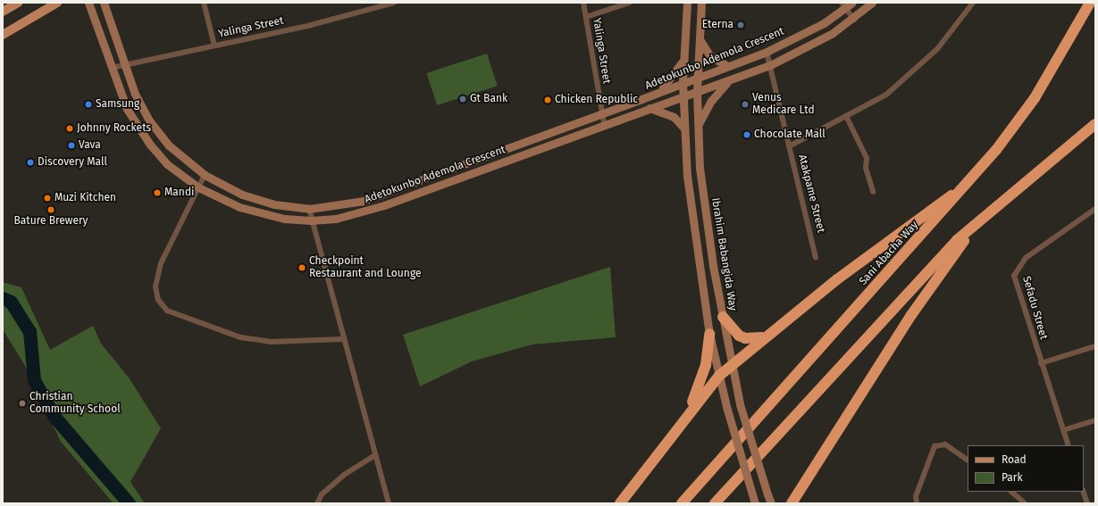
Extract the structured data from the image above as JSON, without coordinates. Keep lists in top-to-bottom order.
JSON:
{
  "streets": {
    "highway": ["Sani Abacha Way"],
    "main road": ["Adetokunbo Ademola Crescent", "Ibrahim Babangida Way"],
    "street": ["Yalinga Street", "Atakpame Street", "Sefadu Street"]
  },
  "crossings": [
    ["Yalinga Street", "Adetokunbo Ademola Crescent"],
    ["Adetokunbo Ademola Crescent", "Atakpame Street"],
    ["Adetokunbo Ademola Crescent", "Ibrahim Babangida Way"]
  ],
  "places": [
    "Eterna",
    "Gt Bank",
    "Chicken Republic",
    "Samsung",
    "Venus Medicare Ltd",
    "Johnny Rockets",
    "Chocolate Mall",
    "Vava",
    "Discovery Mall",
    "Mandi",
    "Muzi Kitchen",
    "Bature Brewery",
    "Checkpoint Restaurant and Lounge",
    "Christian Community School"
  ],
  "legend": ["Road", "Park"]
}
